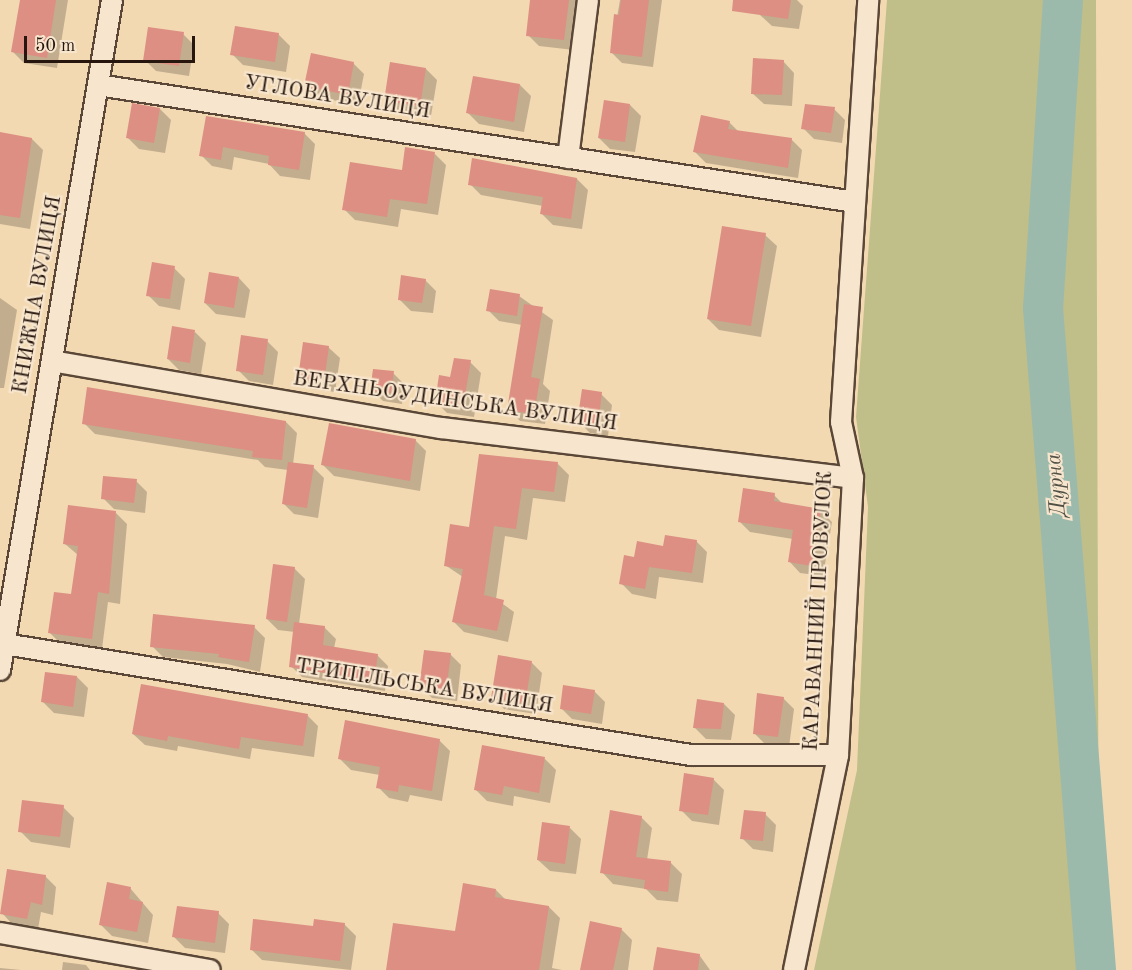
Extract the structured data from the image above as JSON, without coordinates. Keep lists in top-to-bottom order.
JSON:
{
  "streets": {
    "street": [
      "УГЛОВА ВУЛИЦЯ",
      "КНИЖНА ВУЛИЦЯ",
      "ВЕРХНЬОУДИНСЬКА ВУЛИЦЯ",
      "КАРАВАННИЙ ПРОВУЛОК",
      "ТРИПІЛЬСЬКА ВУЛИЦЯ"
    ]
  },
  "crossings": [
    ["УГЛОВА ВУЛИЦЯ", "КНИЖНА ВУЛИЦЯ"],
    ["УГЛОВА ВУЛИЦЯ", "КАРАВАННИЙ ПРОВУЛОК"],
    ["КНИЖНА ВУЛИЦЯ", "ВЕРХНЬОУДИНСЬКА ВУЛИЦЯ"],
    ["КНИЖНА ВУЛИЦЯ", "ТРИПІЛЬСЬКА ВУЛИЦЯ"],
    ["ВЕРХНЬОУДИНСЬКА ВУЛИЦЯ", "КАРАВАННИЙ ПРОВУЛОК"],
    ["КАРАВАННИЙ ПРОВУЛОК", "ТРИПІЛЬСЬКА ВУЛИЦЯ"]
  ],
  "water": ["Дурна"],
  "scale_bar": "50 m"
}
